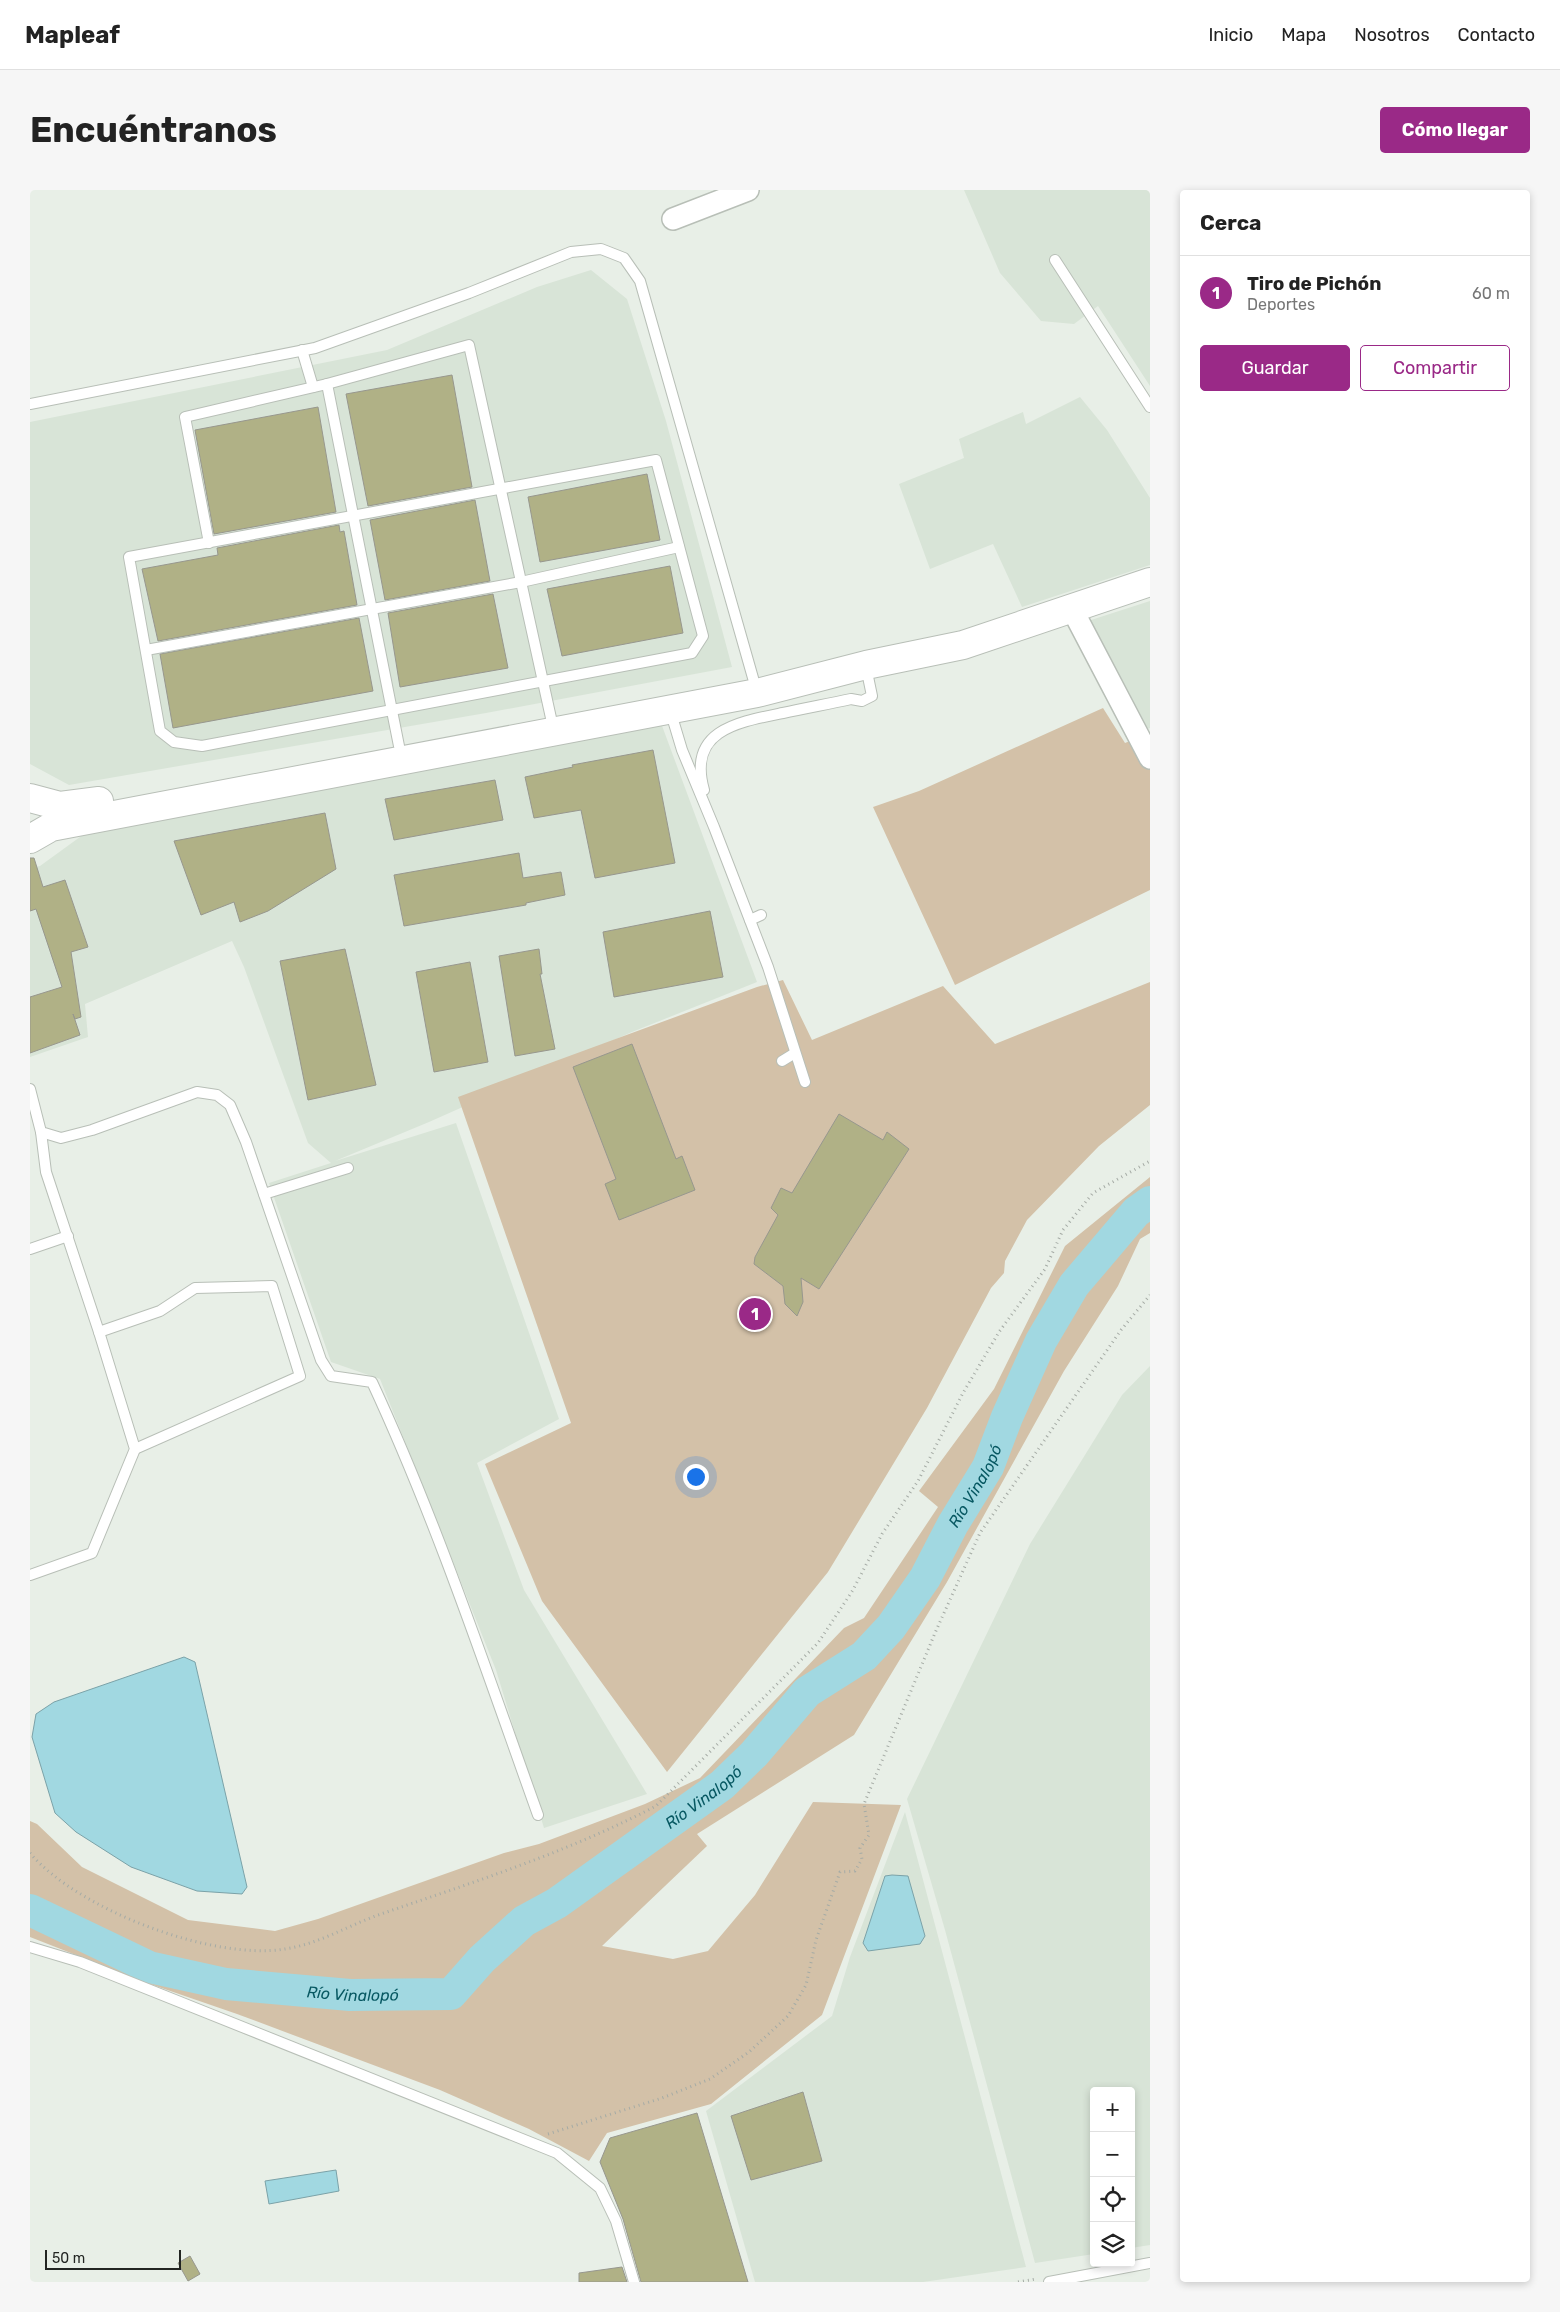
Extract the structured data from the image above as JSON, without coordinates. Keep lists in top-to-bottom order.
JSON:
{
  "water": ["Río Vinalopó"],
  "scale_bar": "50 m",
  "page": {
    "header": "Mapleaf",
    "nav": [
      "Inicio",
      "Mapa",
      "Nosotros",
      "Contacto"
    ],
    "buttons": [
      "Cómo llegar",
      ["Guardar", "Compartir"]
    ],
    "title": "Encuéntranos",
    "heading": "Cerca",
    "list": [
      {
        "mark": "1",
        "name": "Tiro de Pichón",
        "note": "Deportes",
        "value": "60 m"
      }
    ],
    "pins": "1",
    "map_buttons": ["+", "−"],
    "scale": "50 m"
  }
}
